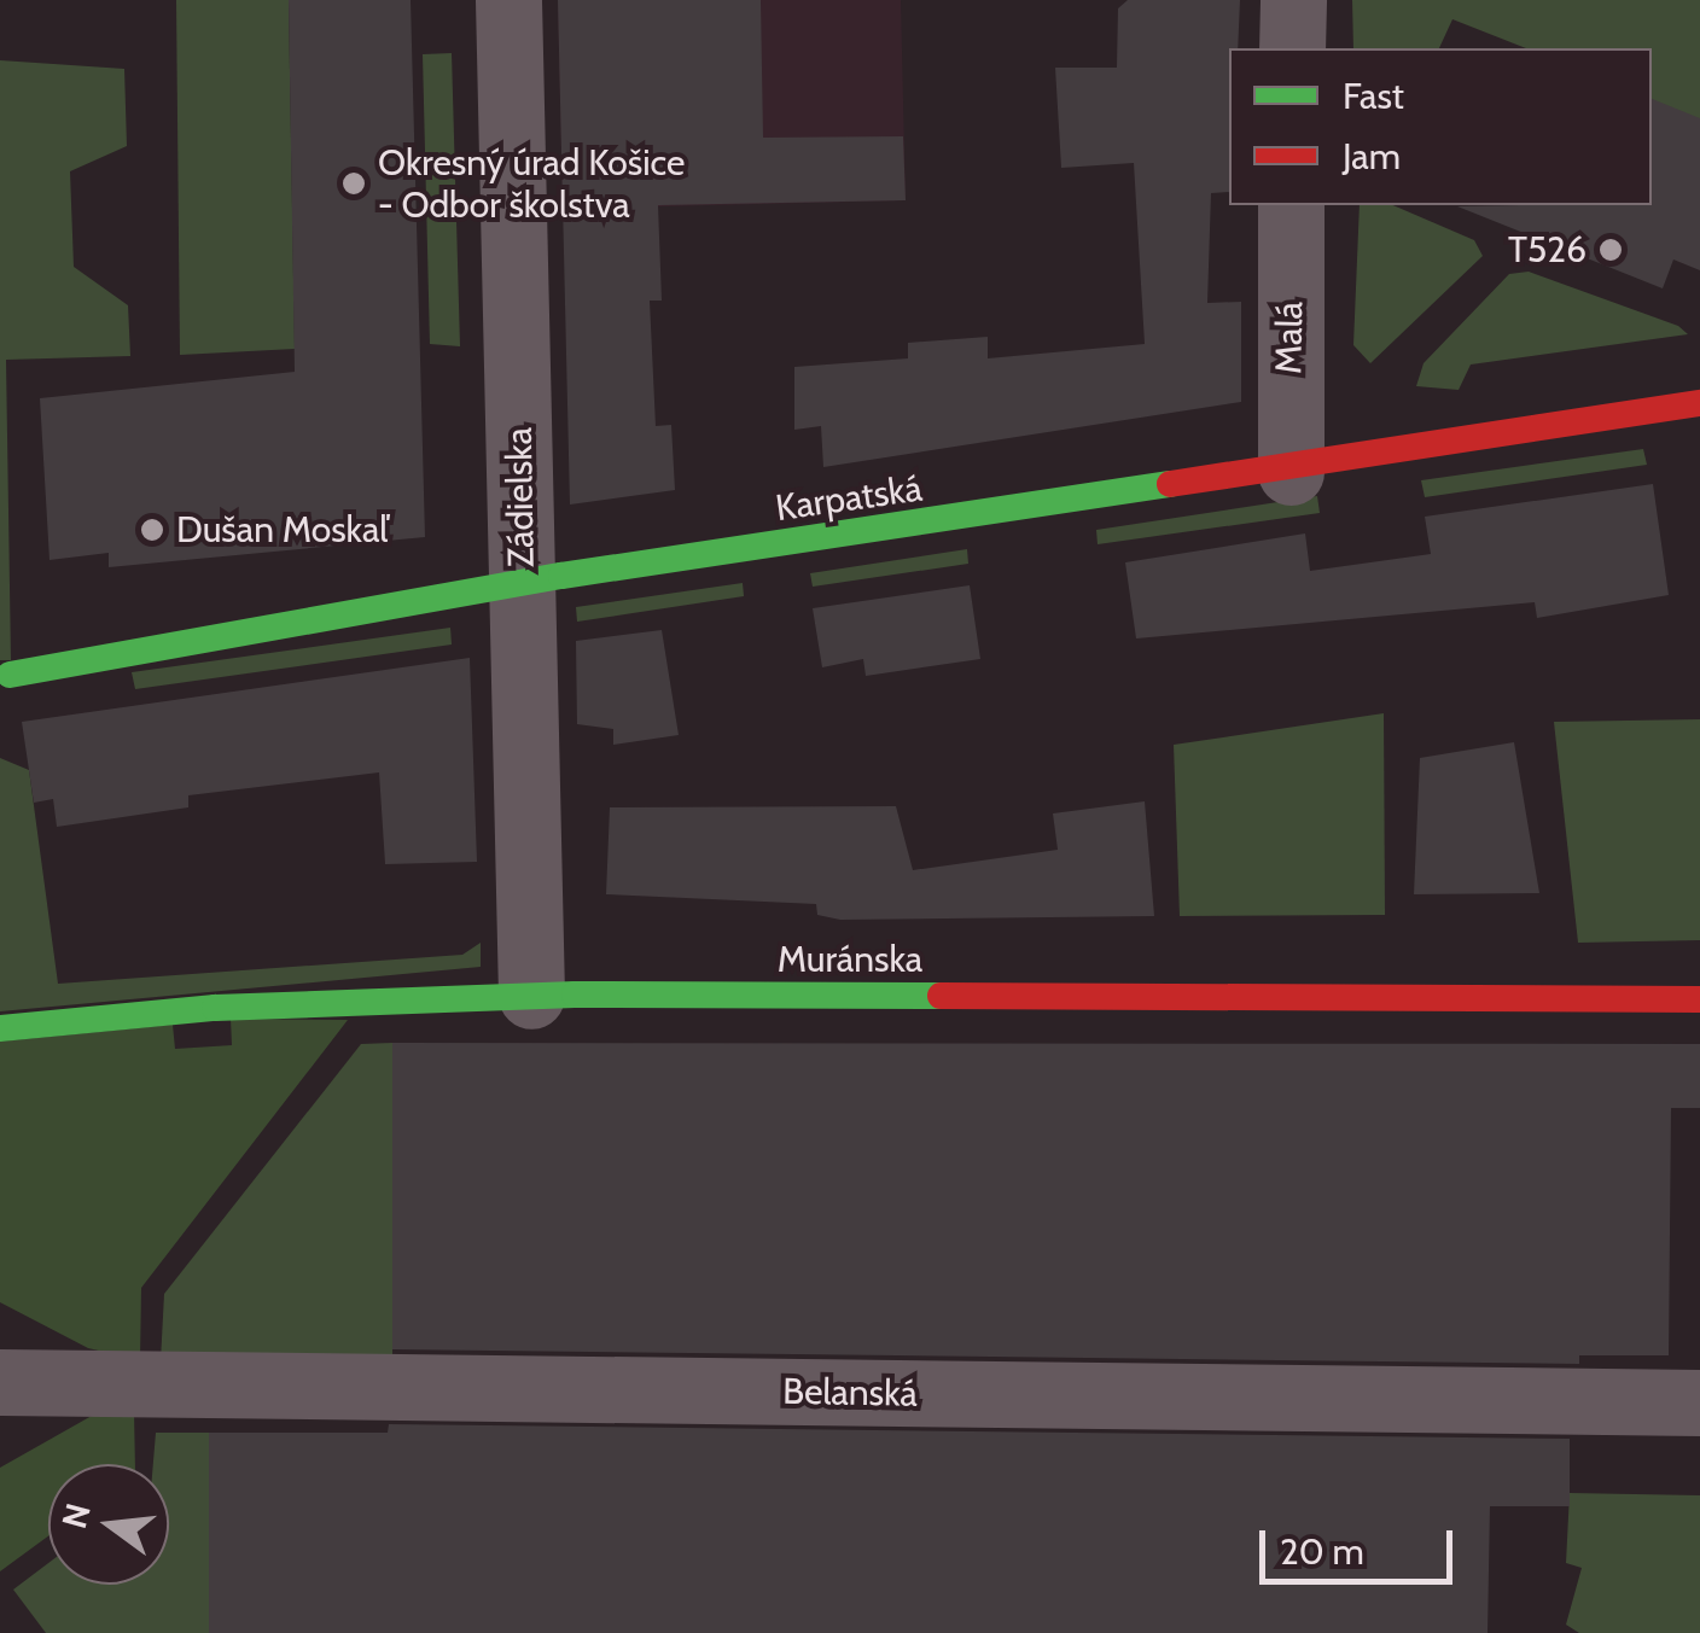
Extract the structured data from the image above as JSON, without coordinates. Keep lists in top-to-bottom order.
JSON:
{
  "streets": {
    "street": [
      "Malá",
      "Zádielska",
      "Karpatská",
      "Muránska",
      "Belanská"
    ]
  },
  "crossings": [
    ["Malá", "Karpatská"],
    ["Zádielska", "Karpatská"],
    ["Zádielska", "Muránska"]
  ],
  "places": ["Okresný úrad Košice - Odbor školstva", "T526", "Dušan Moskaľ"],
  "legend": ["Fast", "Jam"],
  "scale_bar": "20 m",
  "north": "left"
}
